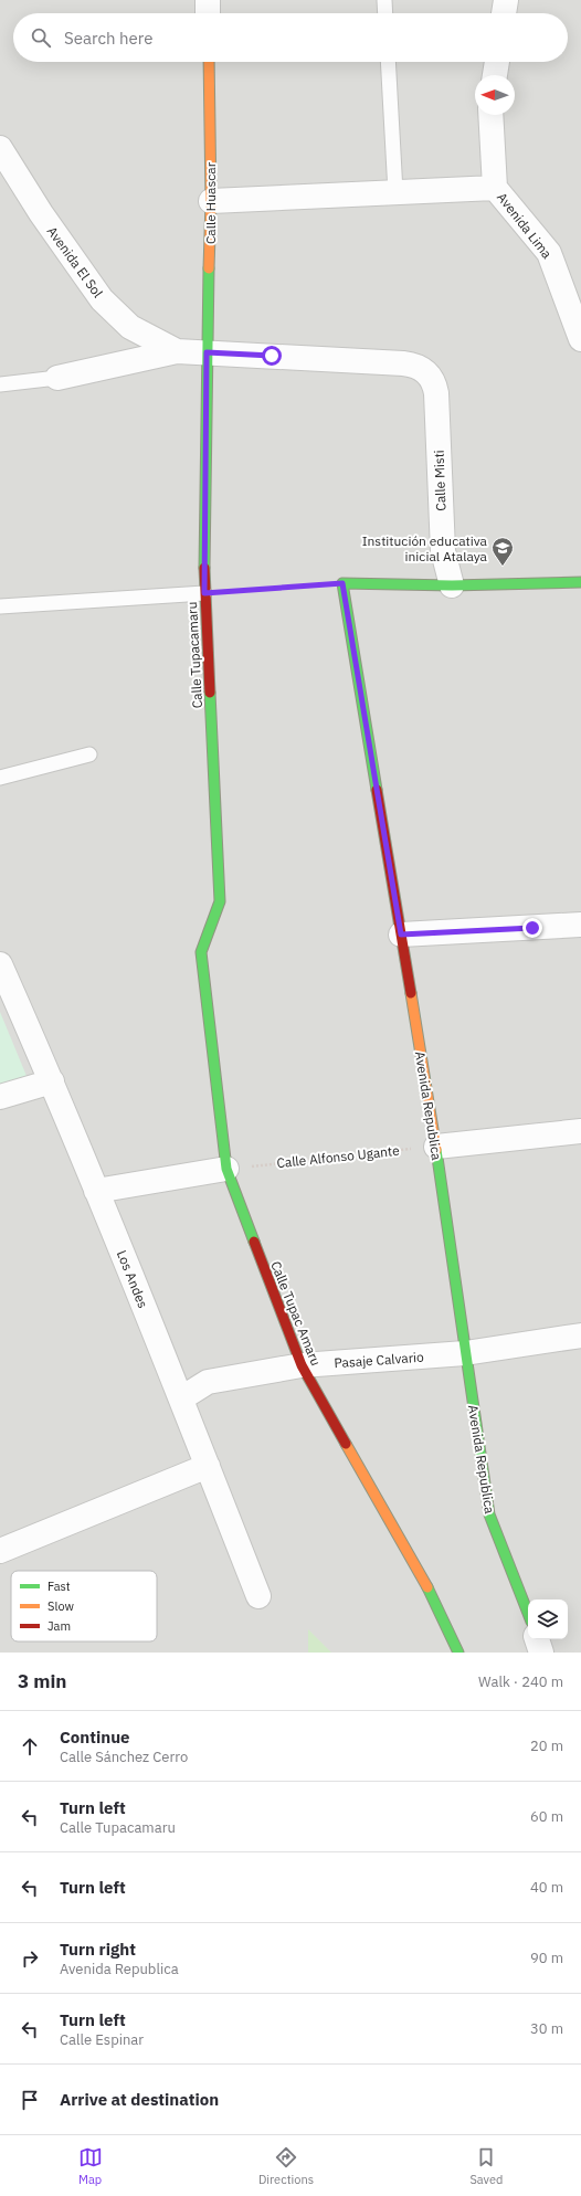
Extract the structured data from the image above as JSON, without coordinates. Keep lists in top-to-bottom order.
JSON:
{
  "streets": {
    "street": [
      "Calle Huascar",
      "Avenida Lima",
      "Avenida El Sol",
      "Calle Misti",
      "Calle Tupacamaru",
      "Avenida Republica",
      "Los Andes",
      "Calle Tupac Amaru",
      "Pasaje Calvario"
    ],
    "path": ["Calle Alfonso Ugante"]
  },
  "crossings": [
    ["Calle Huascar", "Calle Misti"],
    ["Calle Huascar", "Calle Tupacamaru"],
    ["Calle Misti", "Calle Tupacamaru"],
    ["Calle Tupacamaru", "Calle Tupac Amaru"],
    ["Avenida Republica", "Calle Alfonso Ugante"],
    ["Avenida Republica", "Pasaje Calvario"],
    ["Calle Alfonso Ugante", "Calle Tupac Amaru"],
    ["Los Andes", "Pasaje Calvario"],
    ["Calle Tupac Amaru", "Pasaje Calvario"]
  ],
  "places": {
    "school or university": ["Institución educativa inicial Atalaya"]
  },
  "legend": ["Fast", "Slow", "Jam"],
  "north": "left",
  "page": {
    "search": "Search here",
    "heading": ["3 min", "Walk · 240 m"],
    "list": [
      ["Continue", "Calle Sánchez Cerro", "20 m"],
      ["Turn left", "Calle Tupacamaru", "60 m"],
      ["Turn left", "40 m"],
      ["Turn right", "Avenida Republica", "90 m"],
      ["Turn left", "Calle Espinar", "30 m"],
      "Arrive at destination"
    ],
    "nav": ["Map", "Directions", "Saved"]
  }
}
